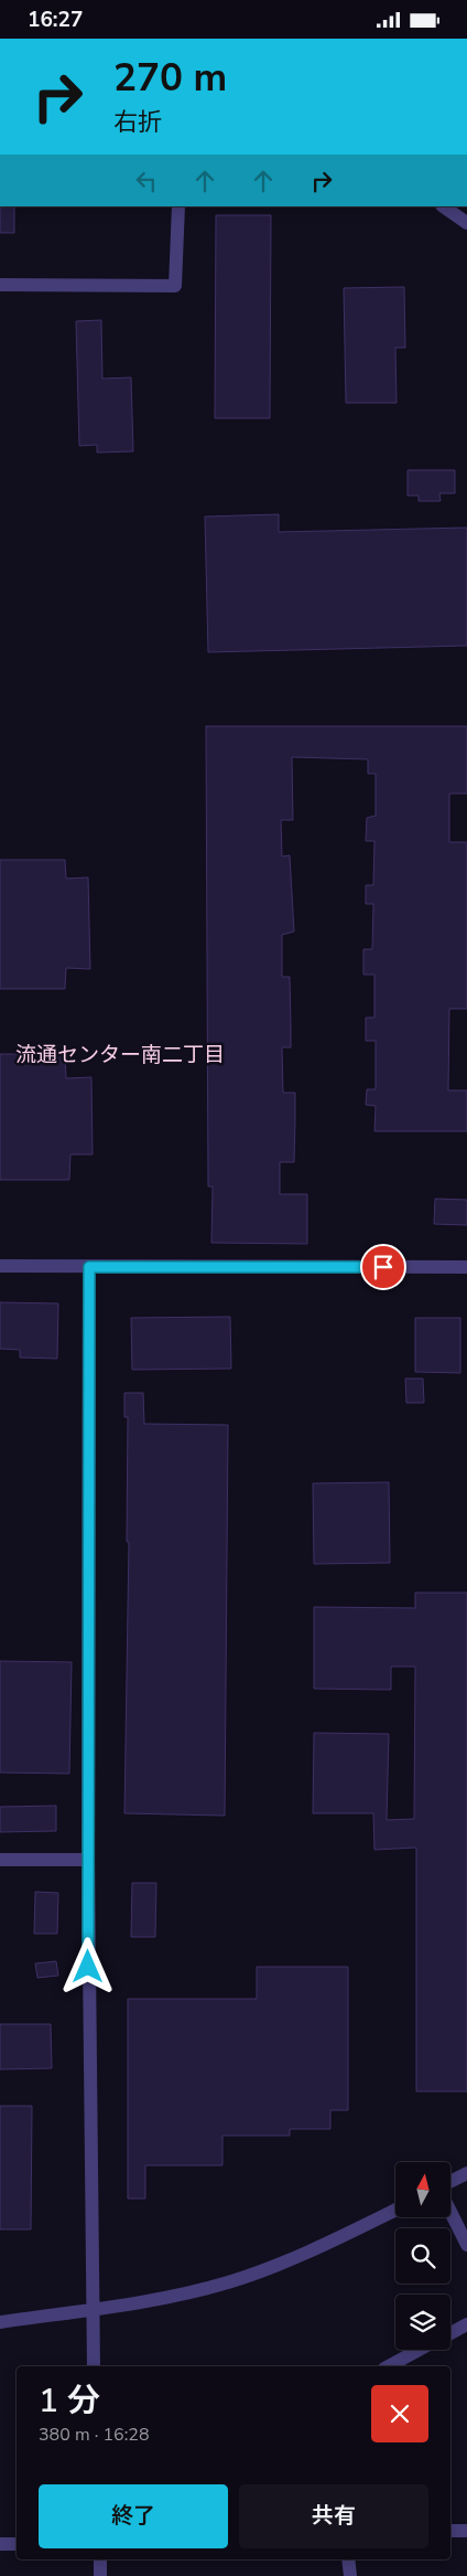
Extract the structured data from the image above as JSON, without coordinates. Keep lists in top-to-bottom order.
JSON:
{
  "districts": ["流通センター南二丁目"],
  "north": "top",
  "page": {
    "status": "16:27",
    "turn": ["270 m", "右折"],
    "heading": ["1 分", "380 m · 16:28"],
    "buttons": ["終了", "共有"]
  }
}
